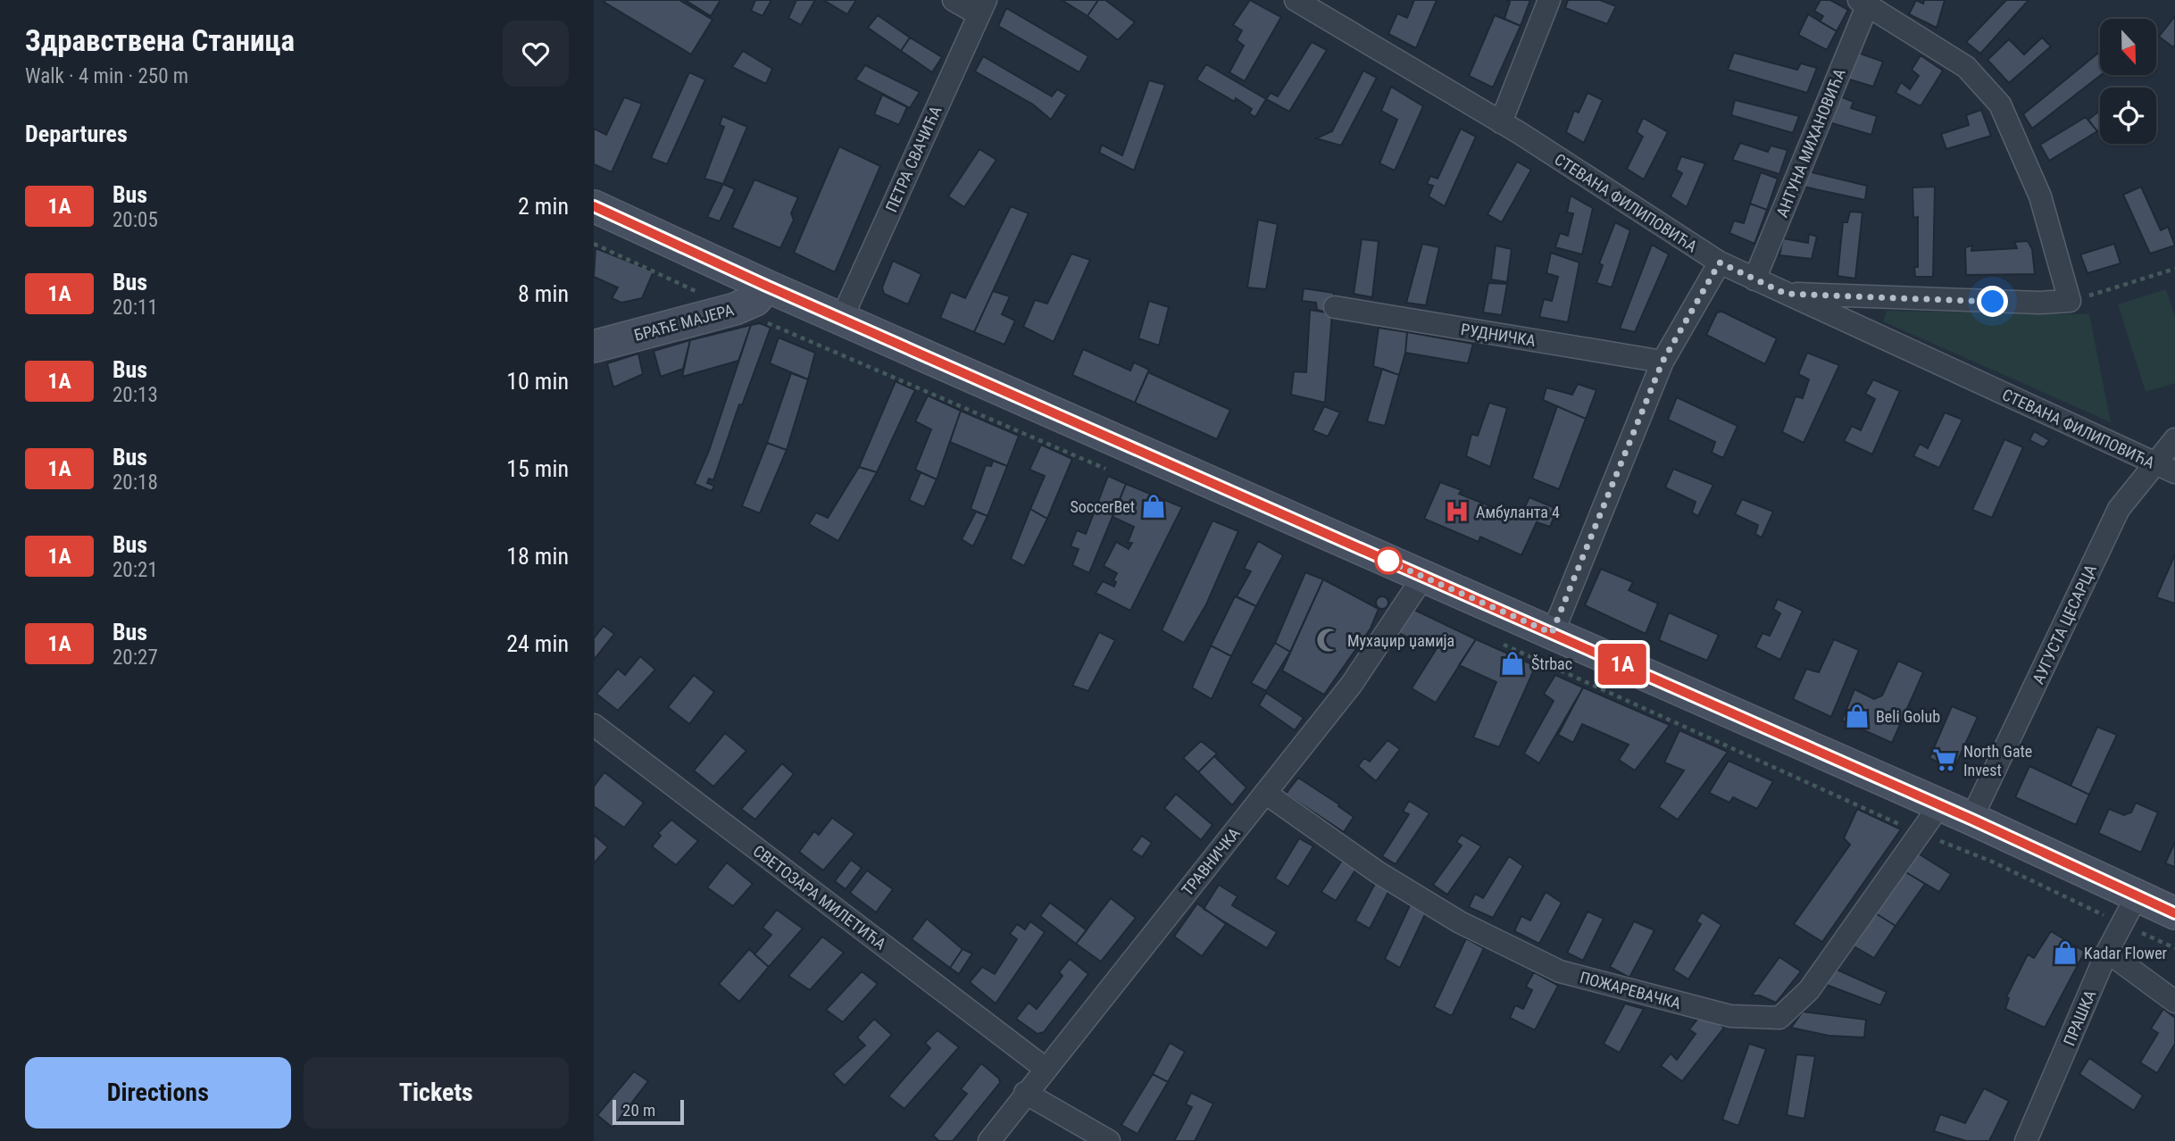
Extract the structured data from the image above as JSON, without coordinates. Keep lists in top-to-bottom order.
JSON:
{
  "streets": {
    "main road": ["БРАЋЕ МАЈЕРА"],
    "street": [
      "АНТУНА МИХАНОВИЋА",
      "ПЕТРА СВАЧИЋА",
      "СТЕВАНА ФИЛИПОВИЋА",
      "РУДНИЧКА",
      "АУГУСТА ЦЕСАРЦА",
      "ТРАВНИЧКА",
      "СВЕТОЗАРА МИЛЕТИЋА",
      "ПОЖАРЕВАЧКА",
      "ПРАШКА"
    ]
  },
  "crossings": [
    ["АНТУНА МИХАНОВИЋА", "СТЕВАНА ФИЛИПОВИЋА"],
    ["СТЕВАНА ФИЛИПОВИЋА", "АУГУСТА ЦЕСАРЦА"],
    ["ТРАВНИЧКА", "СВЕТОЗАРА МИЛЕТИЋА"],
    ["ТРАВНИЧКА", "ПОЖАРЕВАЧКА"]
  ],
  "places": {
    "shop": [
      "SoccerBet",
      "Štrbac",
      "Beli Golub",
      "Kadar Flower"
    ],
    "hospital": ["Амбуланта 4"],
    "mosque": ["Мухаџир џамија"],
    "supermarket": ["North Gate Invest"]
  },
  "lines": ["bus line 1A"],
  "scale_bar": "20 m",
  "north": "bottom",
  "page": {
    "heading": [
      ["Здравствена Станица", "Walk · 4 min · 250 m"],
      "Departures"
    ],
    "on_map": "1A",
    "list": [
      {
        "mark": "1A",
        "name": "Bus",
        "note": "20:05",
        "value": "2 min"
      },
      {
        "mark": "1A",
        "name": "Bus",
        "note": "20:11",
        "value": "8 min"
      },
      {
        "mark": "1A",
        "name": "Bus",
        "note": "20:13",
        "value": "10 min"
      },
      {
        "mark": "1A",
        "name": "Bus",
        "note": "20:18",
        "value": "15 min"
      },
      {
        "mark": "1A",
        "name": "Bus",
        "note": "20:21",
        "value": "18 min"
      },
      {
        "mark": "1A",
        "name": "Bus",
        "note": "20:27",
        "value": "24 min"
      }
    ],
    "buttons": ["Directions", "Tickets"],
    "scale": "20 m"
  }
}
